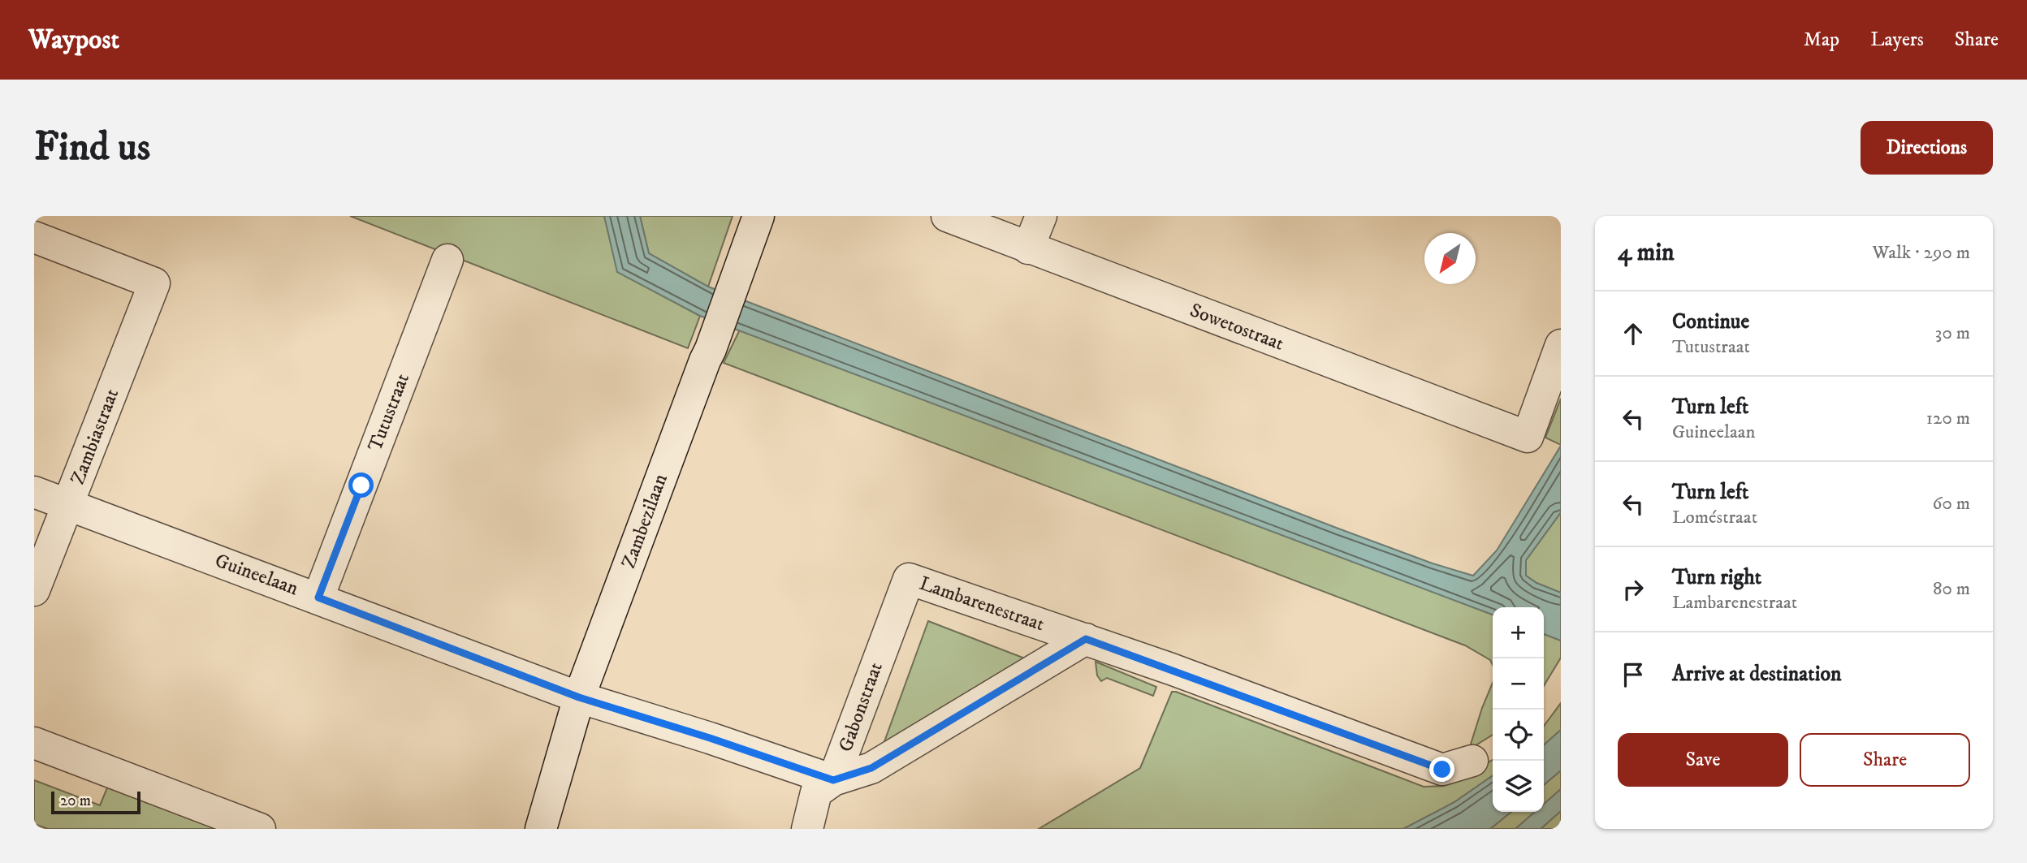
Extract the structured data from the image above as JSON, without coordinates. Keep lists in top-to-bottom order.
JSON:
{
  "streets": {
    "street": [
      "Sowetostraat",
      "Tutustraat",
      "Zambiastraat",
      "Zambezilaan",
      "Guineelaan",
      "Lambarenestraat",
      "Gabonstraat"
    ]
  },
  "crossings": [
    ["Tutustraat", "Guineelaan"],
    ["Zambiastraat", "Guineelaan"],
    ["Zambezilaan", "Guineelaan"],
    ["Guineelaan", "Gabonstraat"],
    ["Lambarenestraat", "Gabonstraat"]
  ],
  "scale_bar": "20 m",
  "north": "bottom left",
  "page": {
    "header": "Waypost",
    "nav": ["Map", "Layers", "Share"],
    "buttons": [
      "Directions",
      ["Save", "Share"]
    ],
    "title": "Find us",
    "heading": ["4 min", "Walk · 290 m"],
    "list": [
      ["Continue", "Tutustraat", "30 m"],
      ["Turn left", "Guineelaan", "120 m"],
      ["Turn left", "Loméstraat", "60 m"],
      ["Turn right", "Lambarenestraat", "80 m"],
      "Arrive at destination"
    ],
    "map_buttons": ["+", "−"],
    "scale": "20 m"
  }
}
